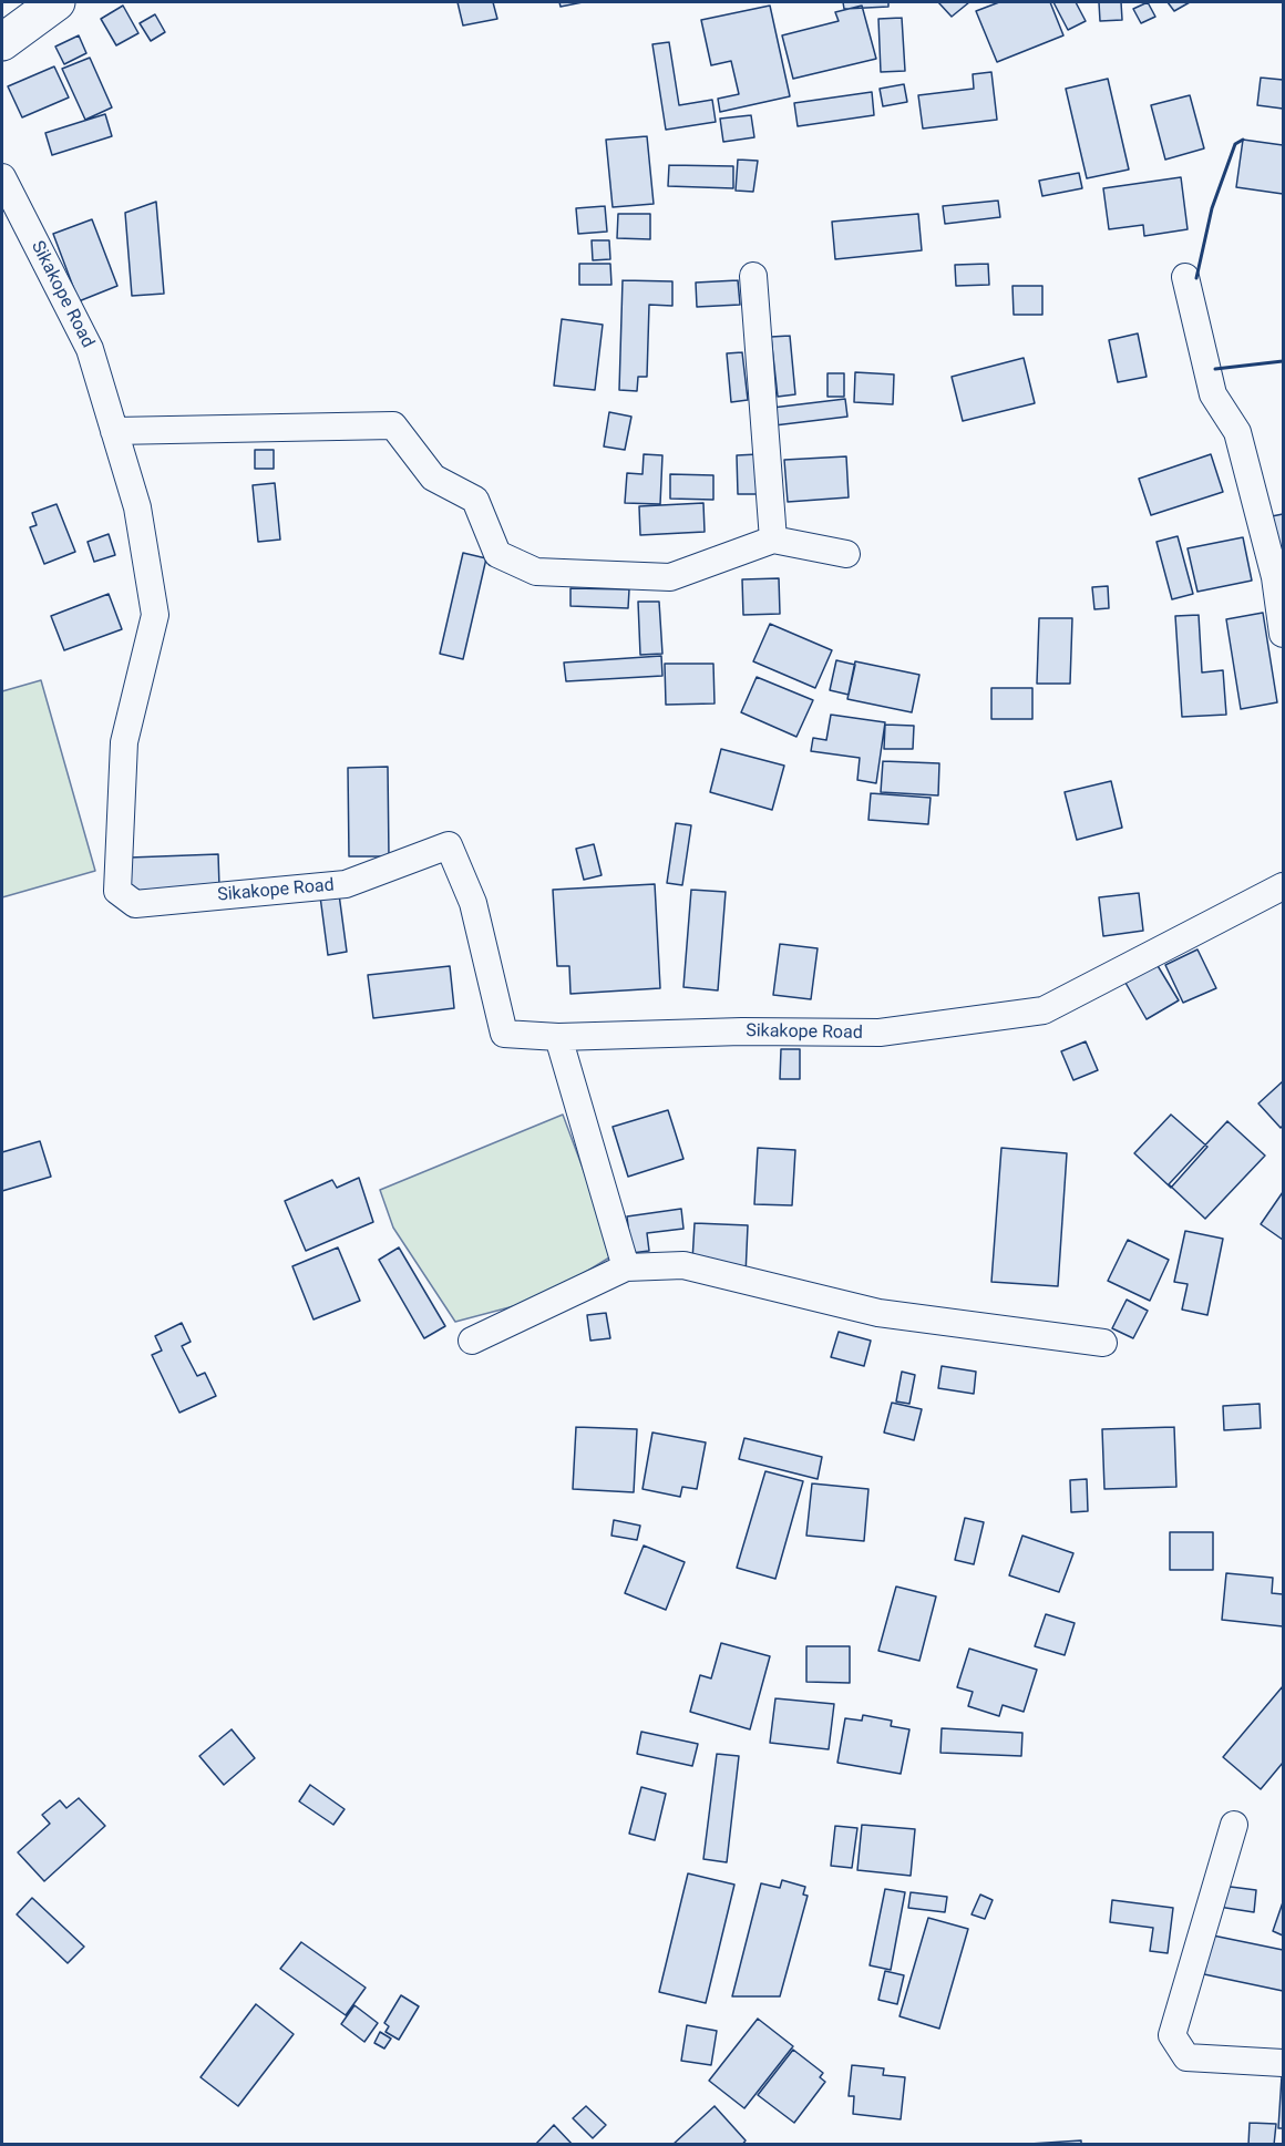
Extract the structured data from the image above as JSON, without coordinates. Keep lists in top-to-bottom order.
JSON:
{
  "streets": {
    "street": ["Sikakope Road"]
  }
}
